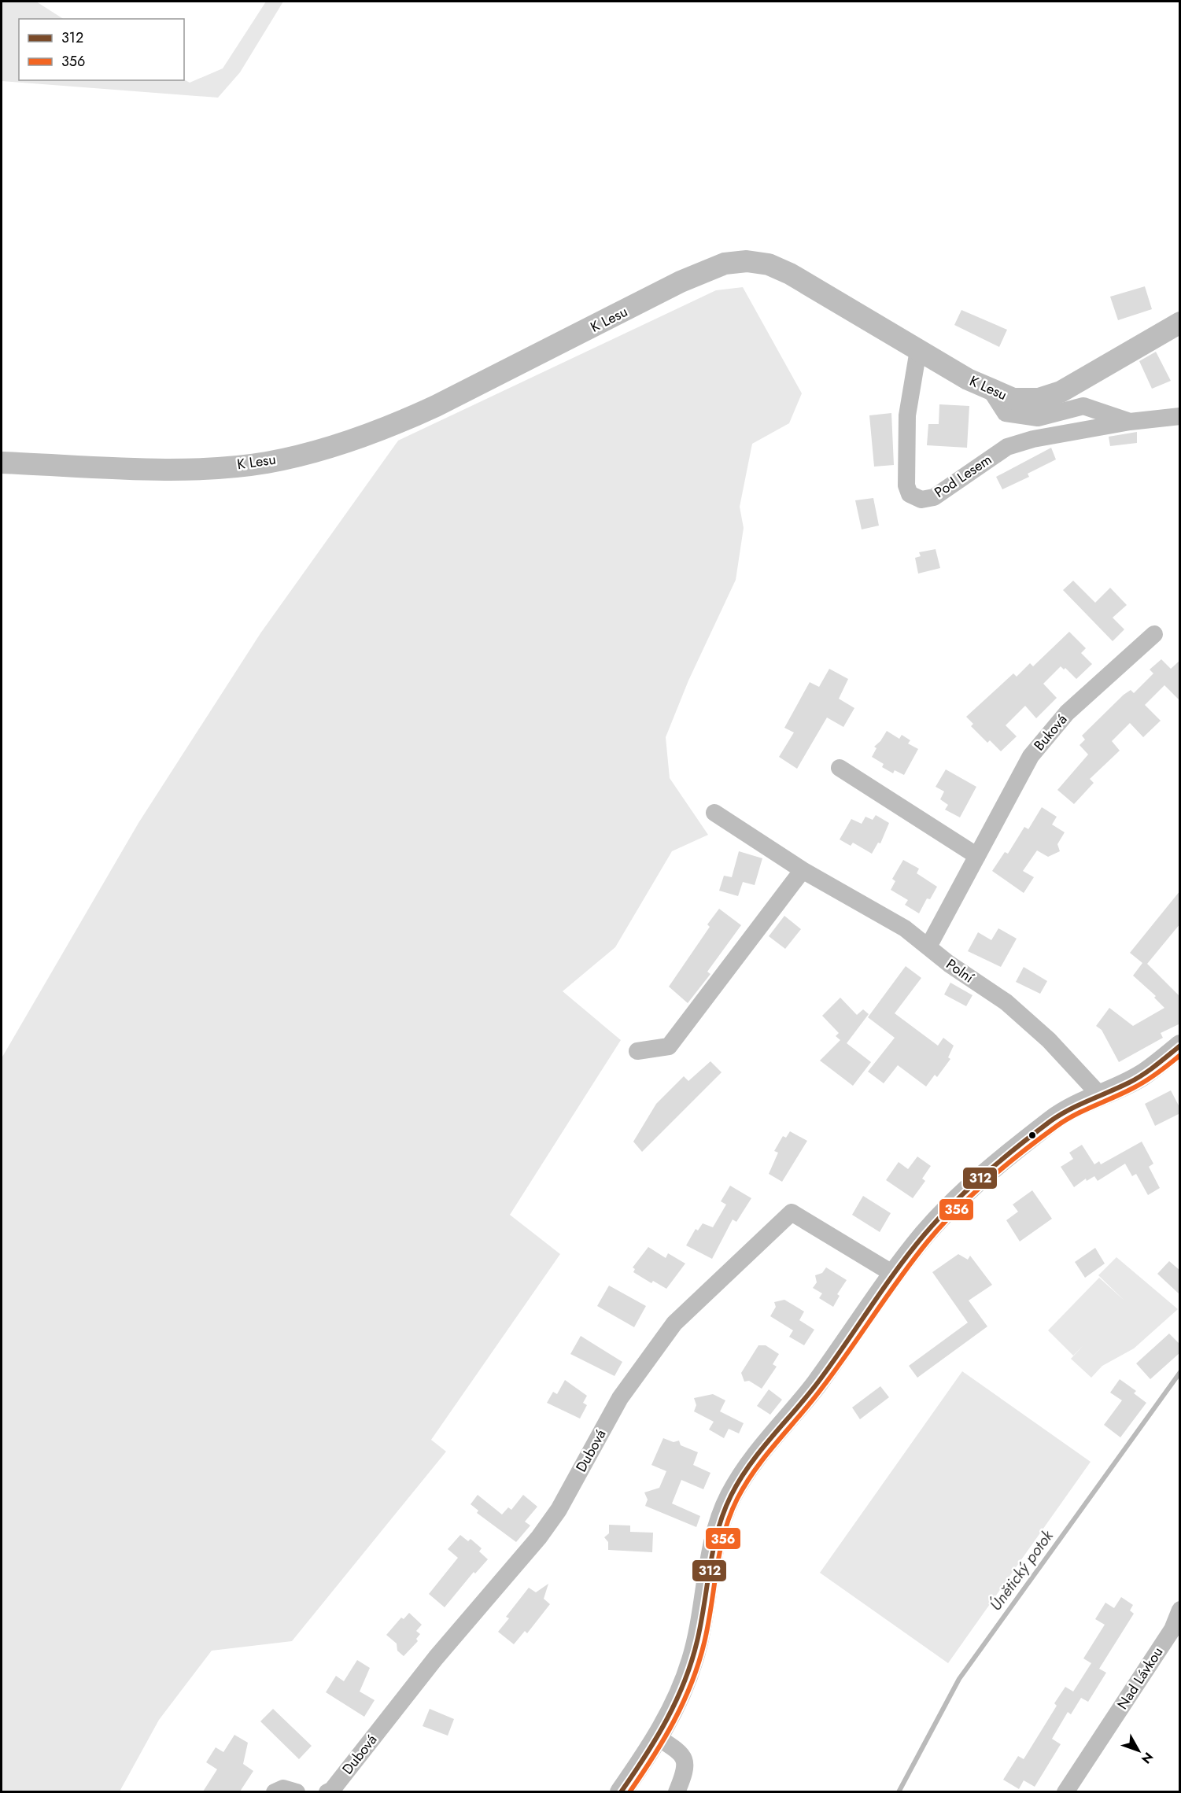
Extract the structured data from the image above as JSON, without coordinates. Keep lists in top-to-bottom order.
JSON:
{
  "streets": {
    "street": [
      "K Lesu",
      "Pod Lesem",
      "Buková",
      "Polní",
      "Dubová",
      "Nad Lávkou"
    ]
  },
  "crossings": [
    ["K Lesu", "Pod Lesem"],
    ["Buková", "Polní"]
  ],
  "water": ["Únětický potok"],
  "lines": ["transit line 312", "transit line 356"],
  "legend": ["312", "356"],
  "north": "bottom right"
}
